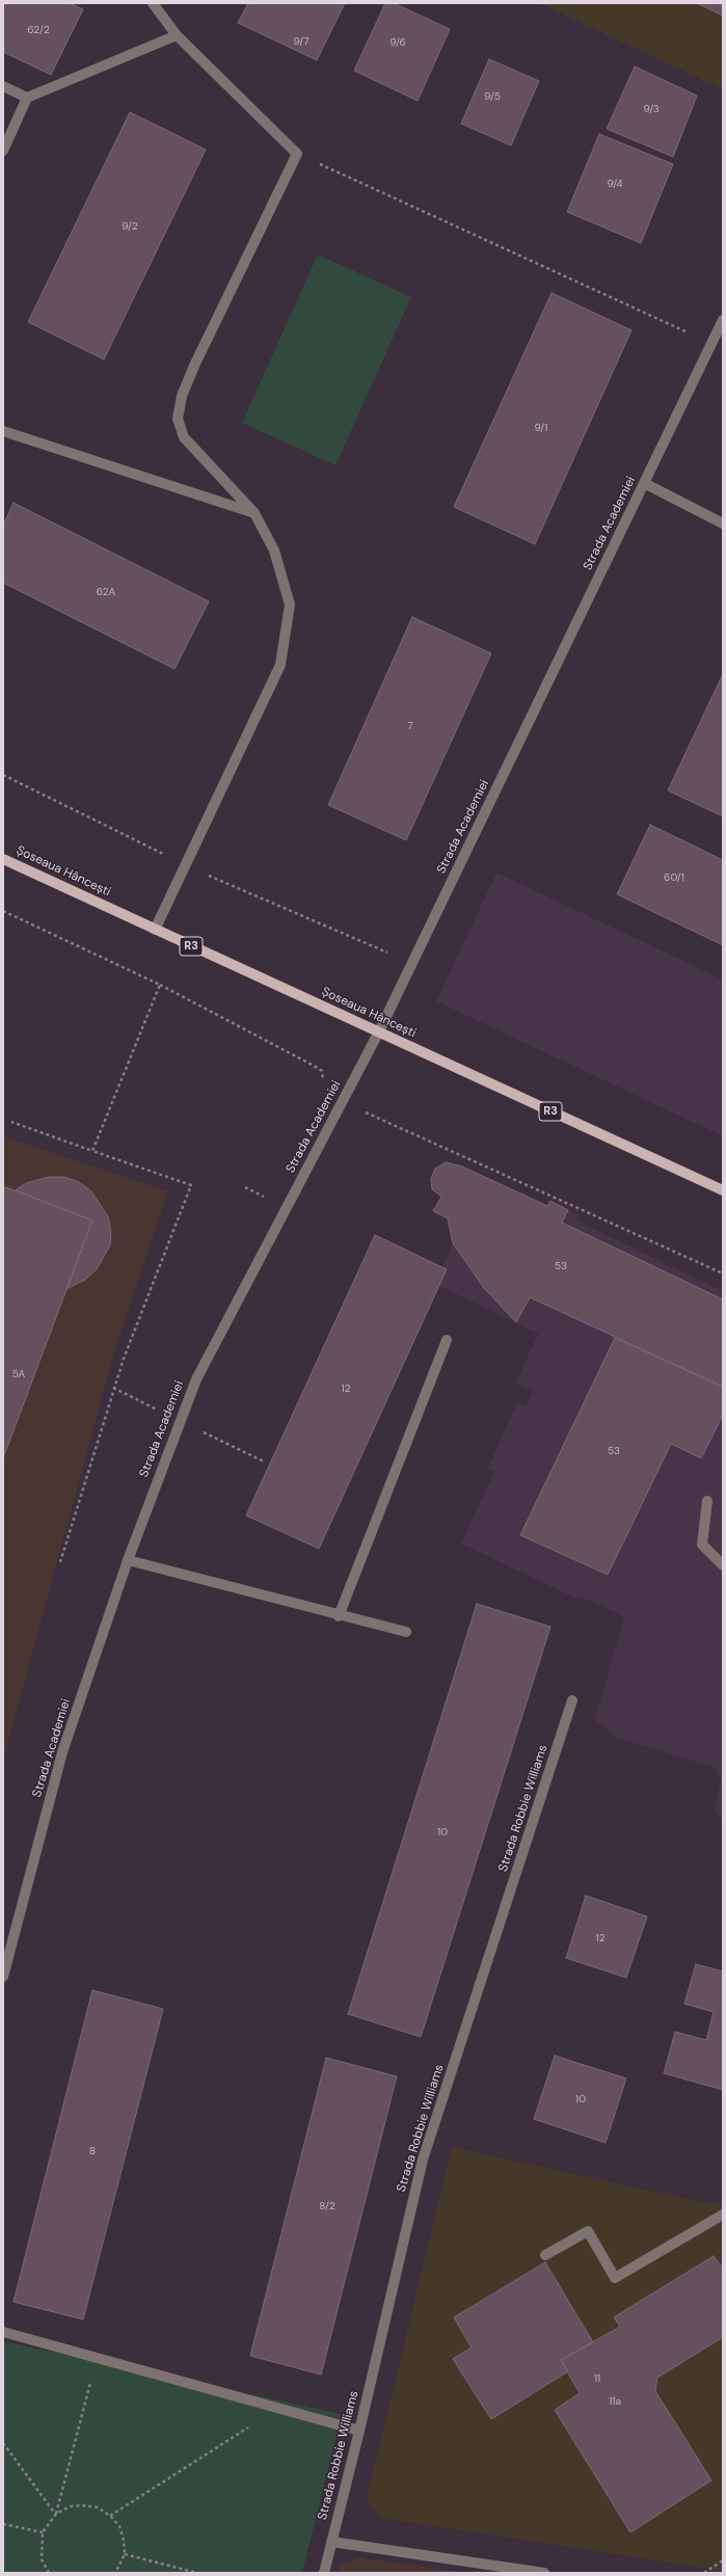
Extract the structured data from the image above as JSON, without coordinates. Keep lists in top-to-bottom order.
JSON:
{
  "streets": {
    "main road": ["Șoseaua Hâncești", "R3"],
    "street": ["Strada Academiei", "Strada Robbie Williams"]
  },
  "crossings": [
    ["Strada Academiei", "Șoseaua Hâncești"]
  ],
  "house_numbers": [
    "62/2",
    "9/7",
    "9/6",
    "9/5",
    "9/3",
    "9/4",
    "9/2",
    "9/1",
    "62A",
    "7",
    "60/1",
    "53",
    "5A",
    "12",
    "53",
    "10",
    "12",
    "10",
    "8",
    "8/2",
    "11",
    "11a"
  ]
}
